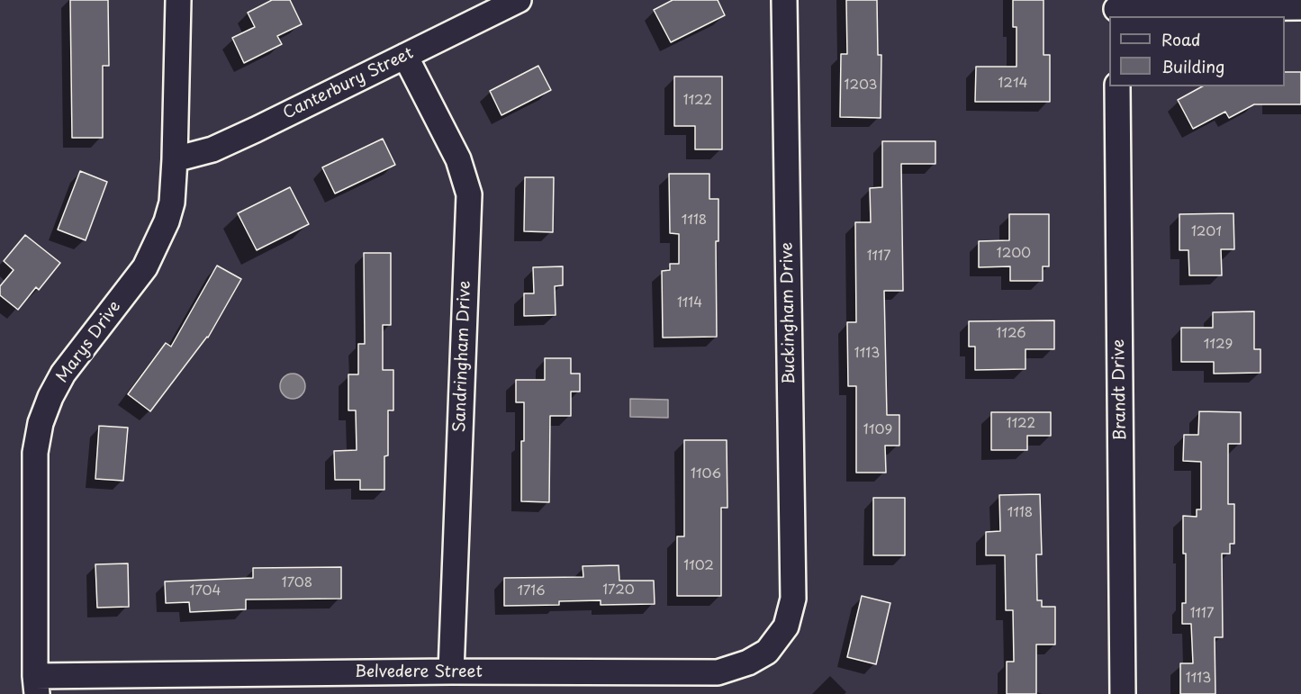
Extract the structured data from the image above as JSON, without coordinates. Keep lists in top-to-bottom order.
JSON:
{
  "streets": {
    "street": [
      "Canterbury Street",
      "Buckingham Drive",
      "Marys Drive",
      "Sandringham Drive",
      "Brandt Drive",
      "Belvedere Street"
    ]
  },
  "crossings": [
    ["Canterbury Street", "Marys Drive"],
    ["Canterbury Street", "Sandringham Drive"],
    ["Buckingham Drive", "Belvedere Street"],
    ["Marys Drive", "Belvedere Street"],
    ["Sandringham Drive", "Belvedere Street"]
  ],
  "house_numbers": [
    "1214",
    "1203",
    "1122",
    "1118",
    "1201",
    "1200",
    "1117",
    "1114",
    "1126",
    "1129",
    "1113",
    "1122",
    "1109",
    "1106",
    "1118",
    "1102",
    "1708",
    "1720",
    "1704",
    "1716",
    "1117",
    "1113"
  ],
  "legend": ["Road", "Building"]
}
